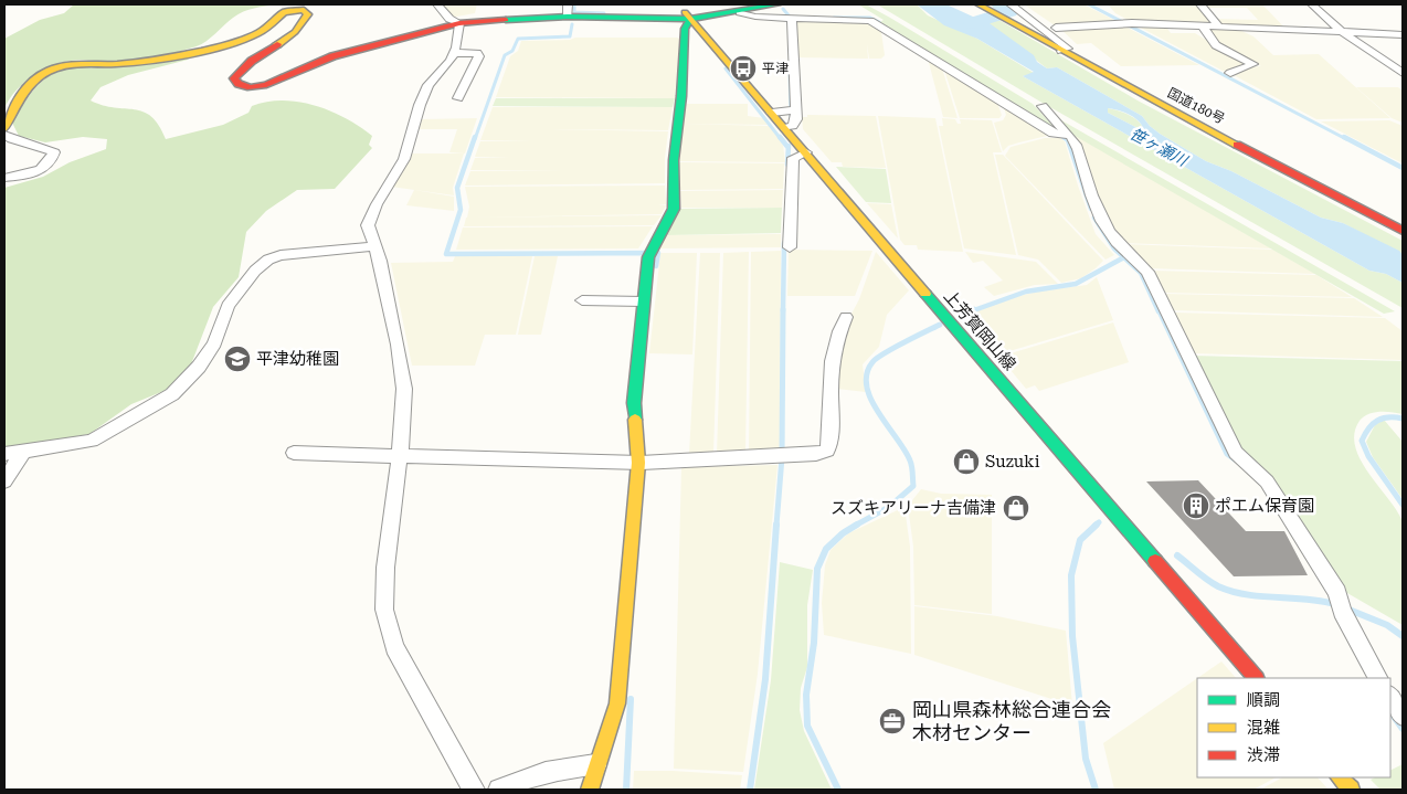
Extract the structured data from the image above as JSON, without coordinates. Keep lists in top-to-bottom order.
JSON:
{
  "streets": {
    "main road": ["国道180号", "上芳賀岡山線"]
  },
  "water": ["笹ヶ瀬川"],
  "places": {
    "bus stop": ["平津"],
    "school or university": ["平津幼稚園"],
    "shop": ["Suzuki", "スズキアリーナ吉備津"],
    "building": ["ポエム保育園"],
    "office": ["岡山県森林総合連合会 木材センター"]
  },
  "legend": ["順調", "混雑", "渋滞"]
}
